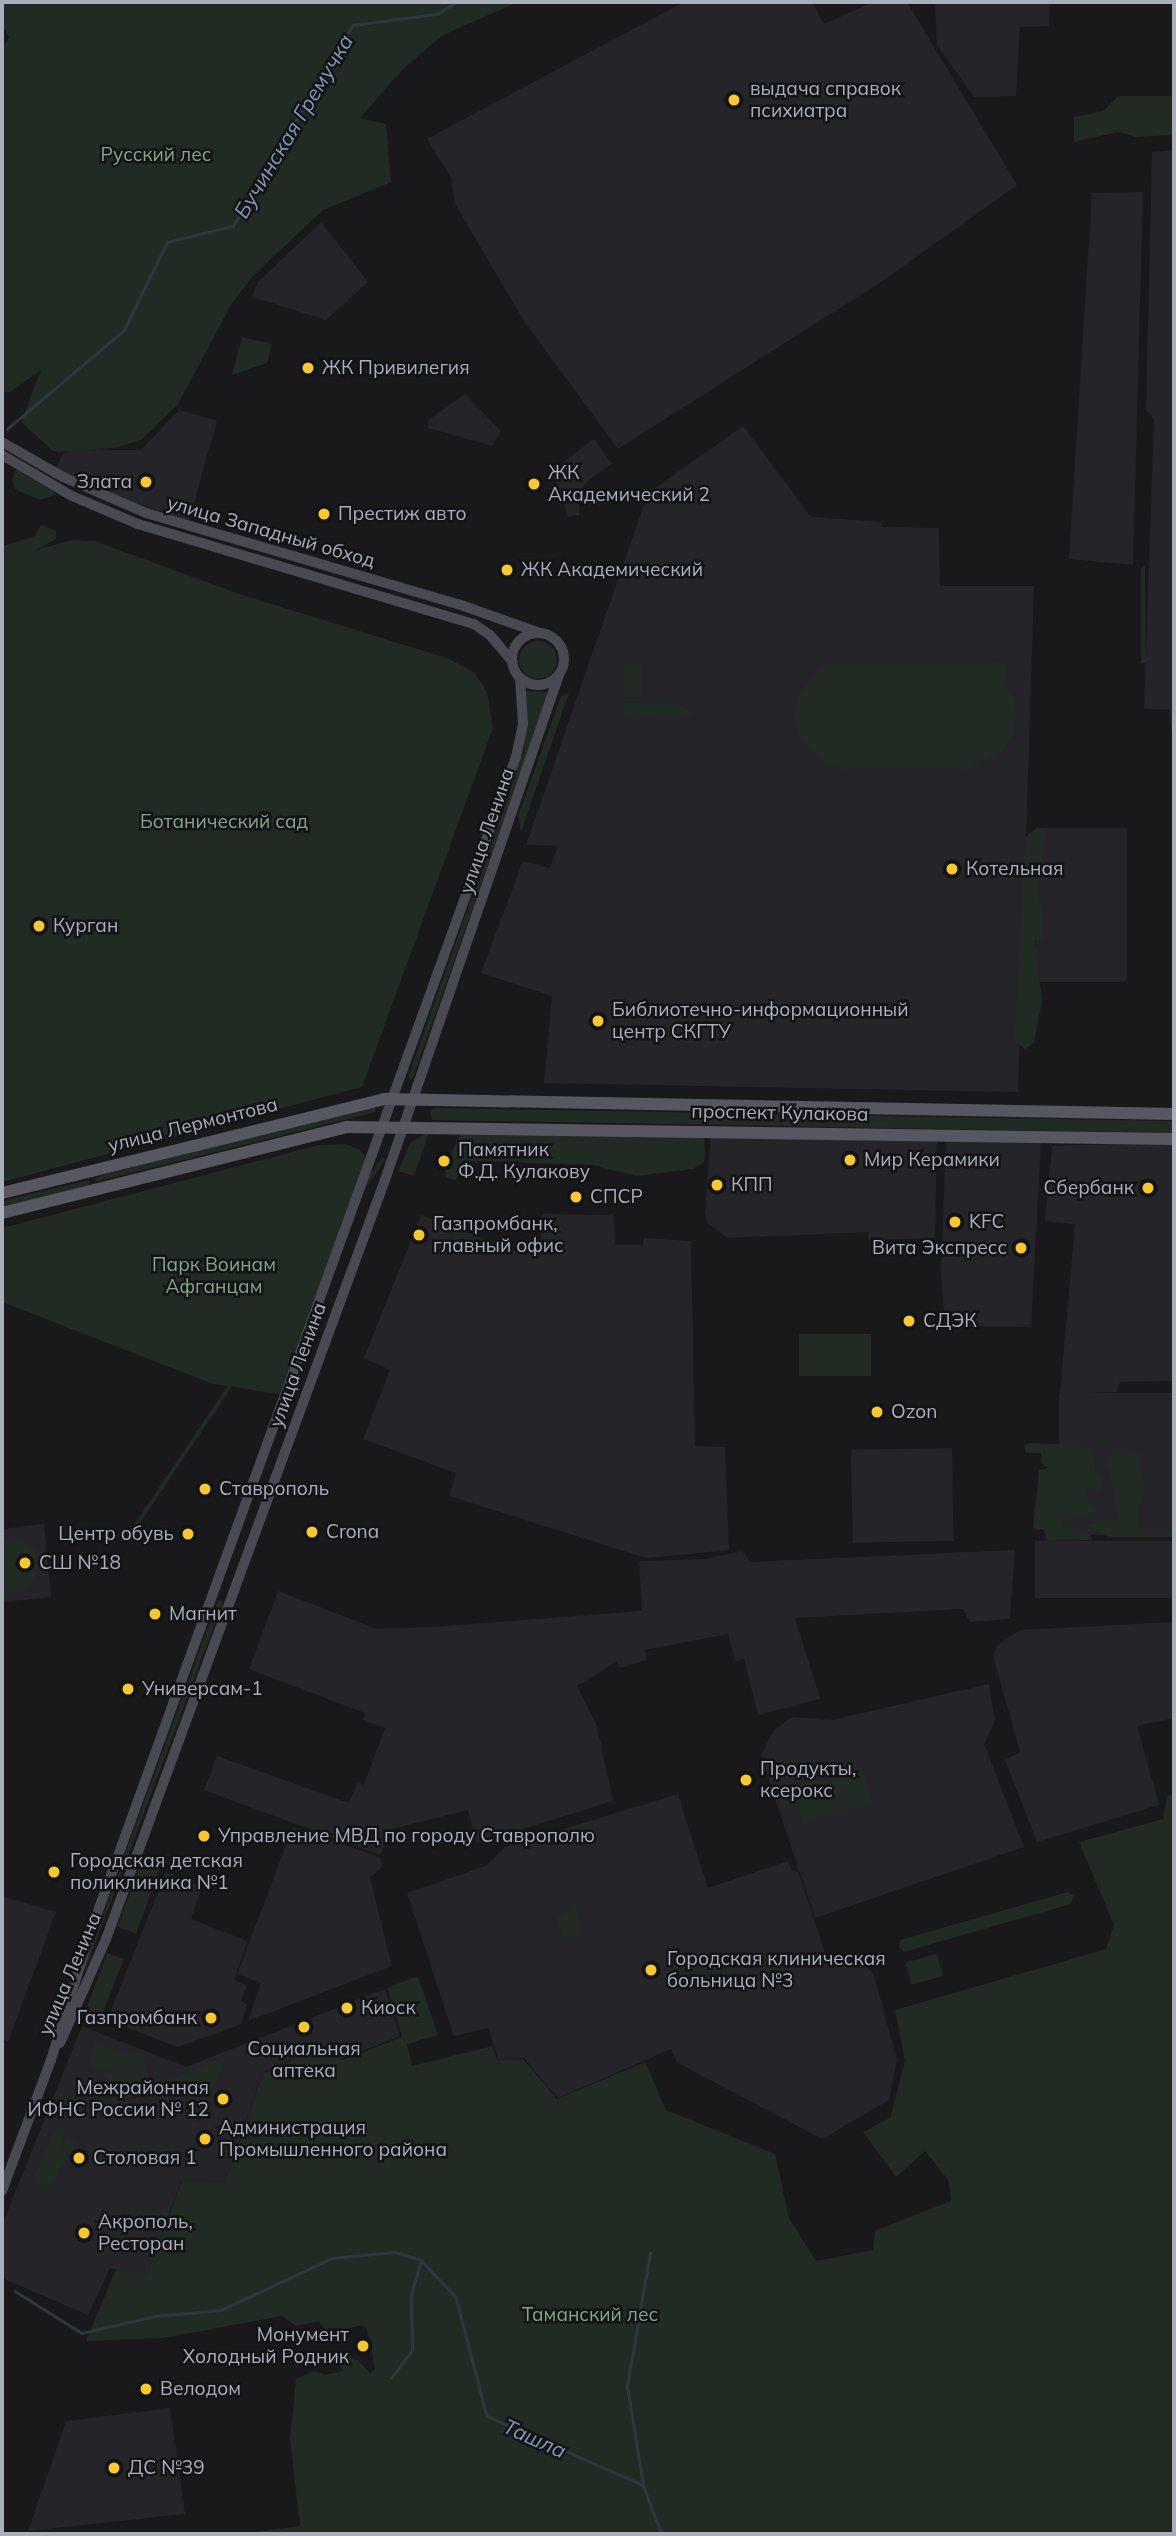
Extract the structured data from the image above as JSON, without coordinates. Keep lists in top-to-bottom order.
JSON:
{
  "streets": {
    "main road": [
      "улица Западный обход",
      "улица Ленина",
      "проспект Кулакова",
      "улица Лермонтова"
    ]
  },
  "crossings": [
    ["улица Западный обход", "улица Ленина"],
    ["улица Ленина", "проспект Кулакова"],
    ["улица Ленина", "улица Лермонтова"],
    ["проспект Кулакова", "улица Лермонтова"]
  ],
  "water": ["Бучинская Гремучка", "Ташла"],
  "parks": [
    "Русский лес",
    "Ботанический сад",
    "Парк Воинам Афганцам",
    "Таманский лес"
  ],
  "places": [
    "выдача справок психиатра",
    "ЖК Привилегия",
    "Злата",
    "ЖК Академический 2",
    "Престиж авто",
    "ЖК Академический",
    "Котельная",
    "Курган",
    "Библиотечно-информационный центр СКГТУ",
    "Мир Керамики",
    "Памятник Ф.Д. Кулакову",
    "КПП",
    "Сбербанк",
    "СПСР",
    "KFC",
    "Газпромбанк, главный офис",
    "Вита Экспресс",
    "СДЭК",
    "Ozon",
    "Ставрополь",
    "Crona",
    "Центр обувь",
    "СШ №18",
    "Магнит",
    "Универсам-1",
    "Продукты, ксерокс",
    "Управление МВД по городу Ставрополю",
    "Городская детская поликлиника №1",
    "Городская клиническая больница №3",
    "Киоск",
    "Газпромбанк",
    "Социальная аптека",
    "Межрайонная ИФНС России № 12",
    "Администрация Промышленного района",
    "Столовая 1",
    "Акрополь, Ресторан",
    "Монумент Холодный Родник",
    "Велодом",
    "ДС №39"
  ]
}
